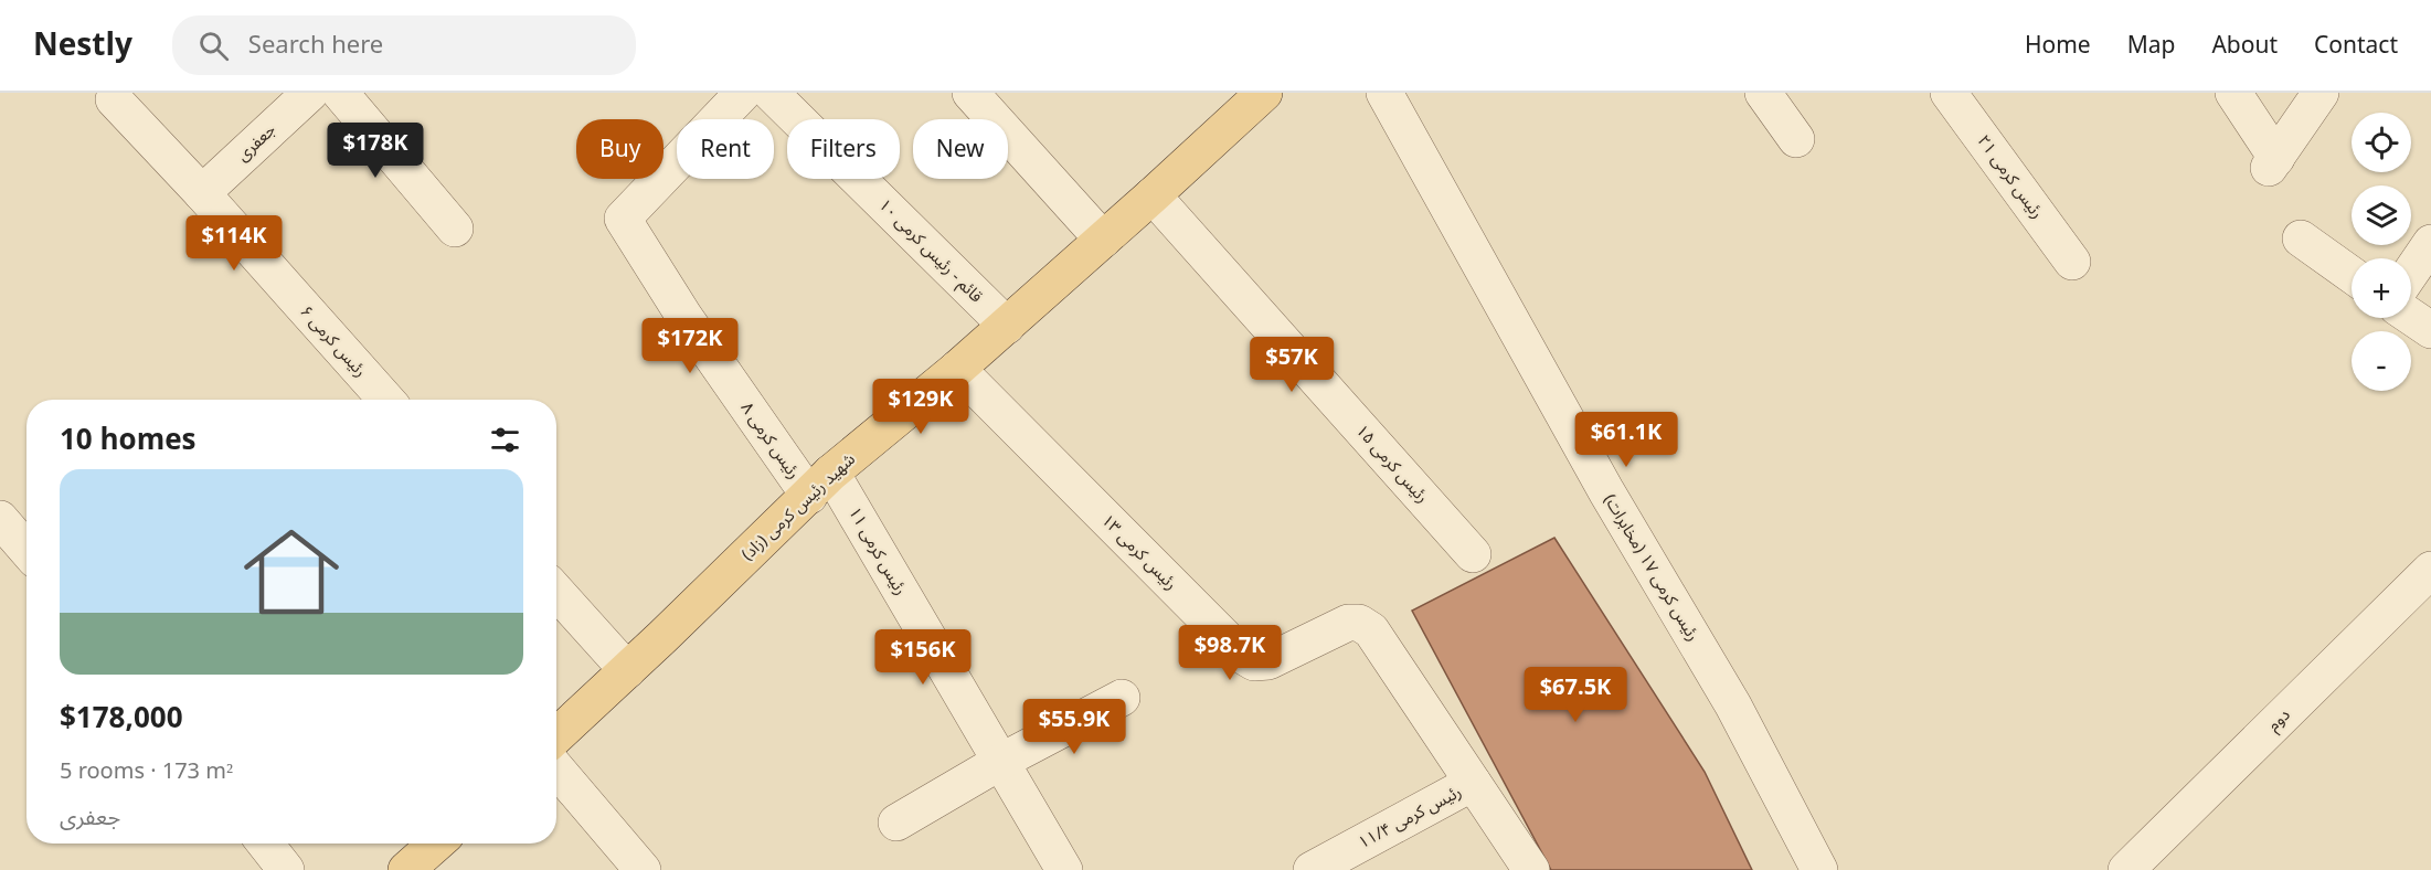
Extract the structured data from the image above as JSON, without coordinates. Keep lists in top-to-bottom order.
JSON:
{
  "streets": {
    "main road": ["شهید رئیس کرمی (زاد)"],
    "street": [
      "جعفری",
      "رئیس کرمی ۲۱",
      "قائم - رئیس کرمی ۱۰",
      "رئیس کرمی ۶",
      "رئیس کرمی ۸",
      "رئیس کرمی ۱۵",
      "رئیس کرمی ۱۱",
      "رئیس کرمی ۱۳",
      "رئیس کرمی ۱۷ (مخابرات)",
      "دوم",
      "رئیس کرمی ۱۱/۴"
    ]
  },
  "crossings": [
    ["جعفری", "رئیس کرمی ۶"],
    ["قائم - رئیس کرمی ۱۰", "شهید رئیس کرمی (زاد)"],
    ["رئیس کرمی ۸", "شهید رئیس کرمی (زاد)"],
    ["رئیس کرمی ۸", "رئیس کرمی ۱۱"],
    ["رئیس کرمی ۱۵", "شهید رئیس کرمی (زاد)"],
    ["شهید رئیس کرمی (زاد)", "رئیس کرمی ۱۱"],
    ["شهید رئیس کرمی (زاد)", "رئیس کرمی ۱۳"],
    ["رئیس کرمی ۱۳", "رئیس کرمی ۱۱/۴"]
  ],
  "page": {
    "header": "Nestly",
    "search": "Search here",
    "nav": [
      "Home",
      "Map",
      "About",
      "Contact"
    ],
    "map_buttons": ["+", "−"],
    "chip": [
      "Buy",
      "Rent",
      "Filters",
      "New"
    ],
    "price": [
      "$178K",
      "$114K",
      "$172K",
      "$57K",
      "$129K",
      "$61.1K",
      "$98.7K",
      "$156K",
      "$67.5K",
      "$55.9K"
    ],
    "heading": "10 homes",
    "list": [
      {
        "name": "$178,000",
        "note": "5 rooms · 173 m² · جعفری"
      }
    ]
  }
}
